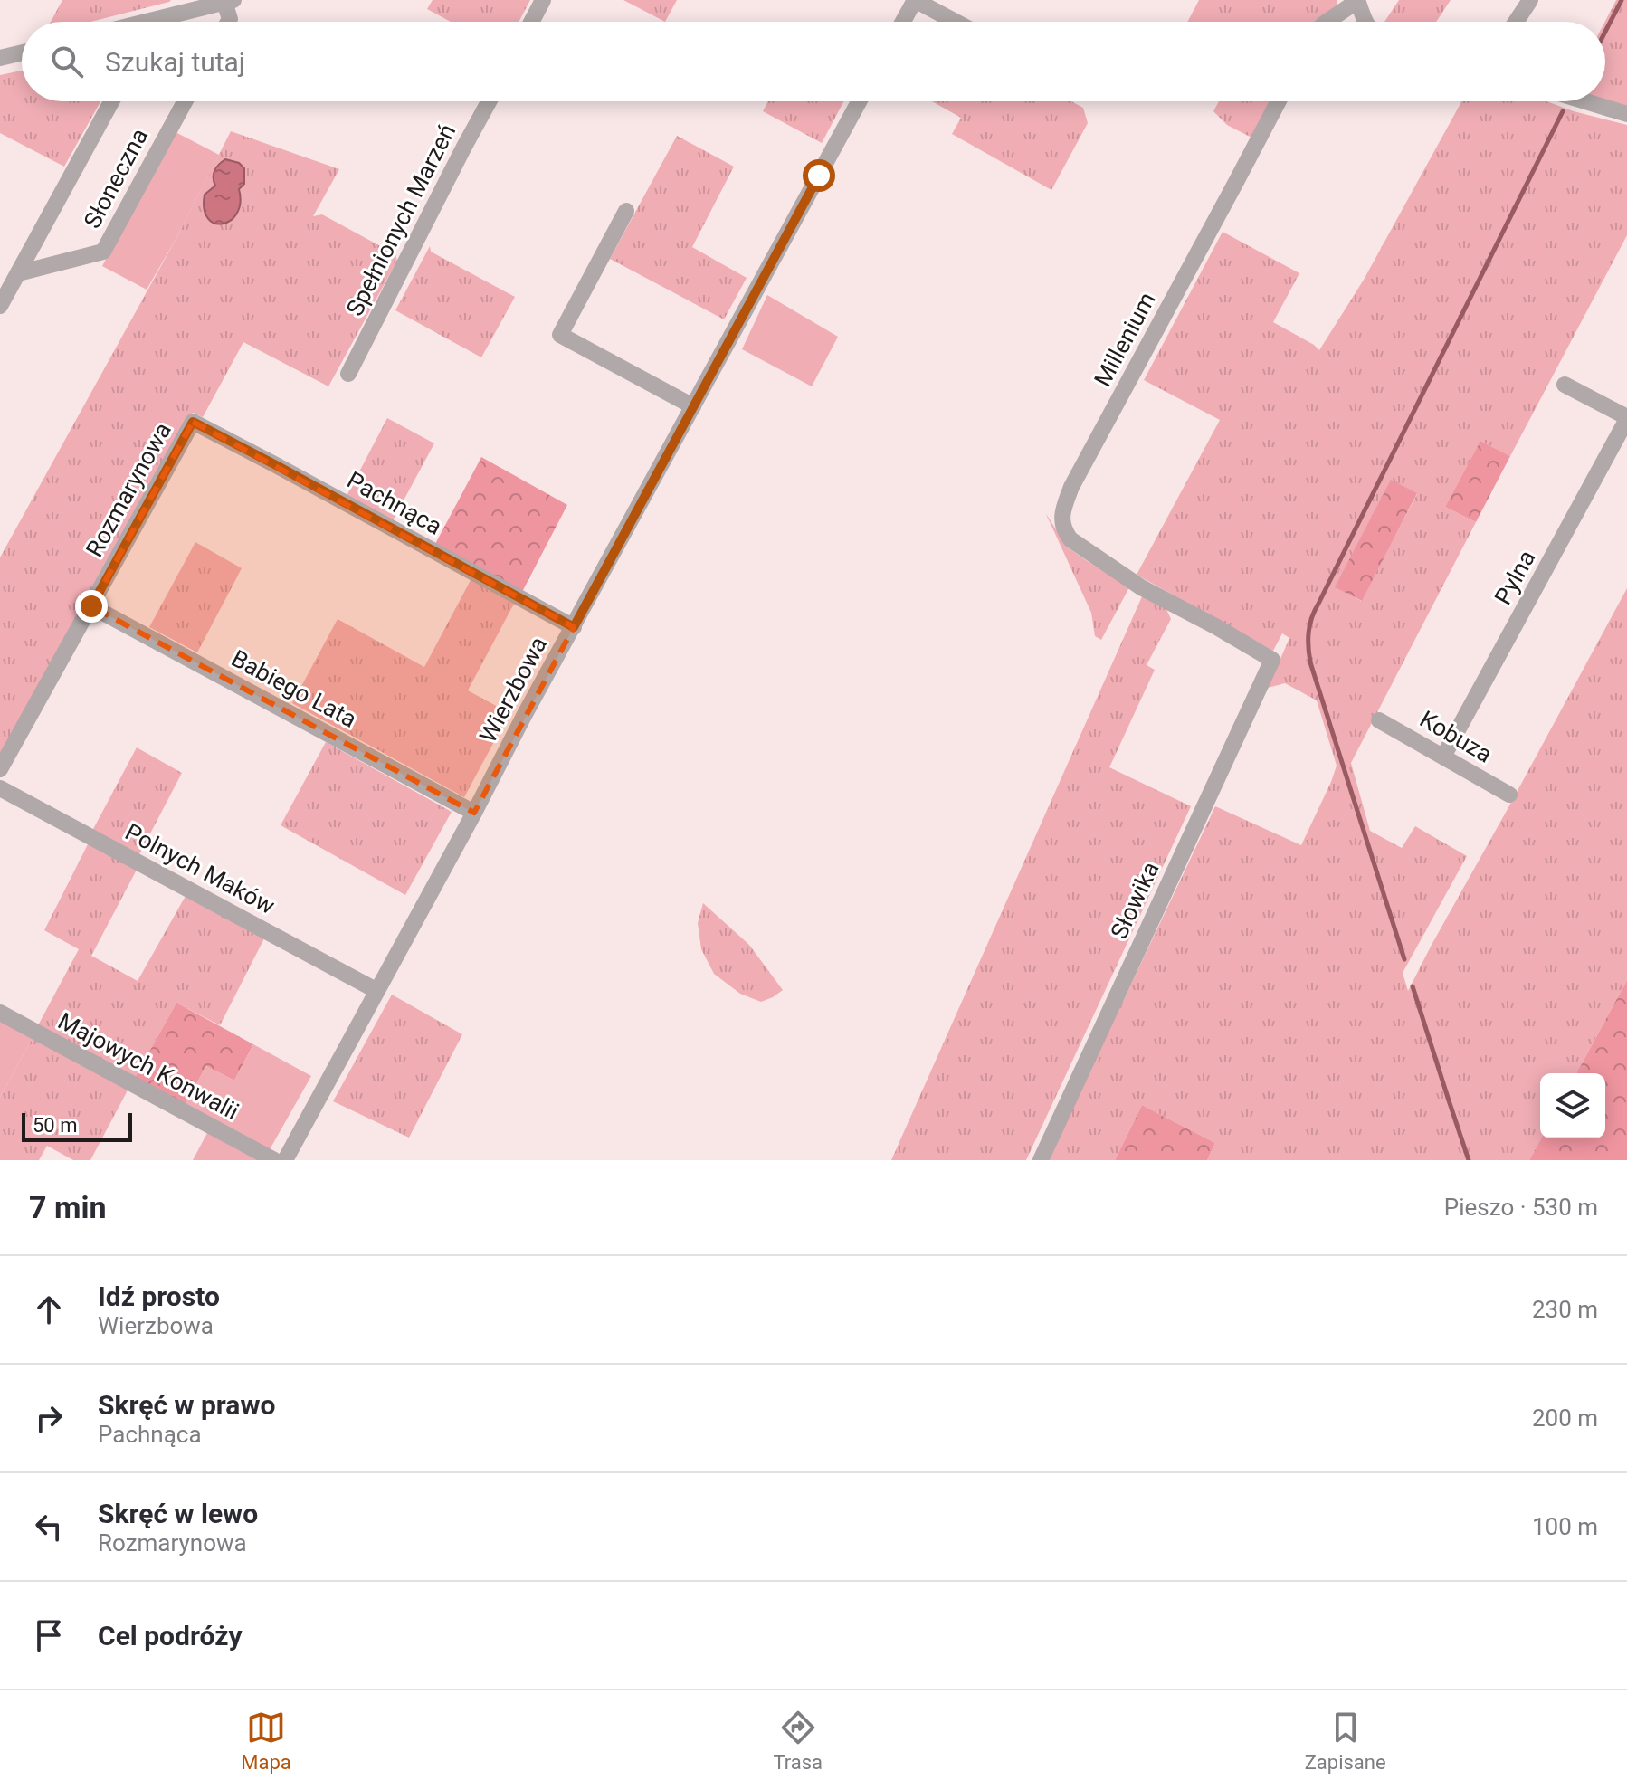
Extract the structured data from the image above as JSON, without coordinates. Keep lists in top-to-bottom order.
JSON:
{
  "streets": {
    "street": [
      "Słoneczna",
      "Spełnionych Marzeń",
      "Millenium",
      "Rozmarynowa",
      "Pachnąca",
      "Pylna",
      "Babiego Lata",
      "Wierzbowa",
      "Kobuza",
      "Polnych Maków",
      "Słowika",
      "Majowych Konwalii"
    ]
  },
  "crossings": [
    ["Millenium", "Słowika"],
    ["Rozmarynowa", "Pachnąca"],
    ["Rozmarynowa", "Babiego Lata"],
    ["Pachnąca", "Wierzbowa"],
    ["Pylna", "Kobuza"],
    ["Babiego Lata", "Wierzbowa"],
    ["Wierzbowa", "Polnych Maków"]
  ],
  "scale_bar": "50 m",
  "page": {
    "search": "Szukaj tutaj",
    "scale": "50 m",
    "heading": ["7 min", "Pieszo · 530 m"],
    "list": [
      ["Idź prosto", "Wierzbowa", "230 m"],
      ["Skręć w prawo", "Pachnąca", "200 m"],
      ["Skręć w lewo", "Rozmarynowa", "100 m"],
      "Cel podróży"
    ],
    "nav": ["Mapa", "Trasa", "Zapisane"]
  }
}
